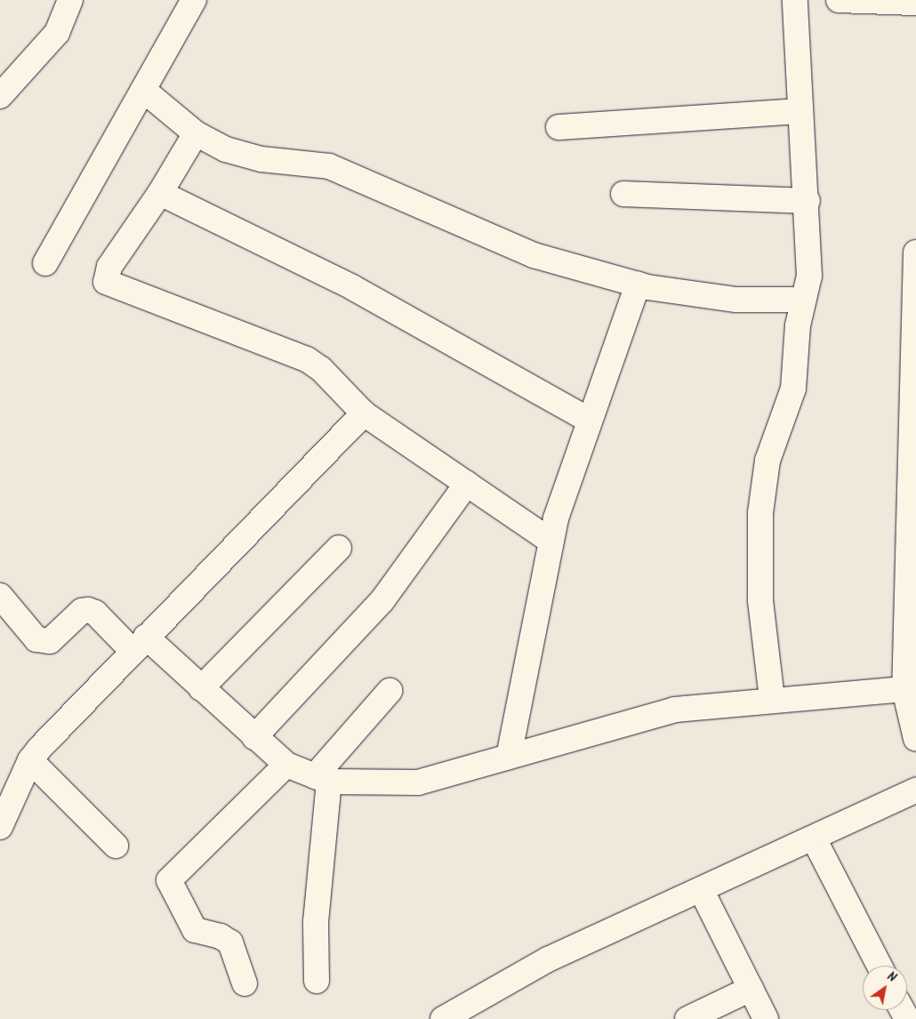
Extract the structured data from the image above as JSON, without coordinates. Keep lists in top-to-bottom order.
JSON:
{
  "north": "top right"
}
